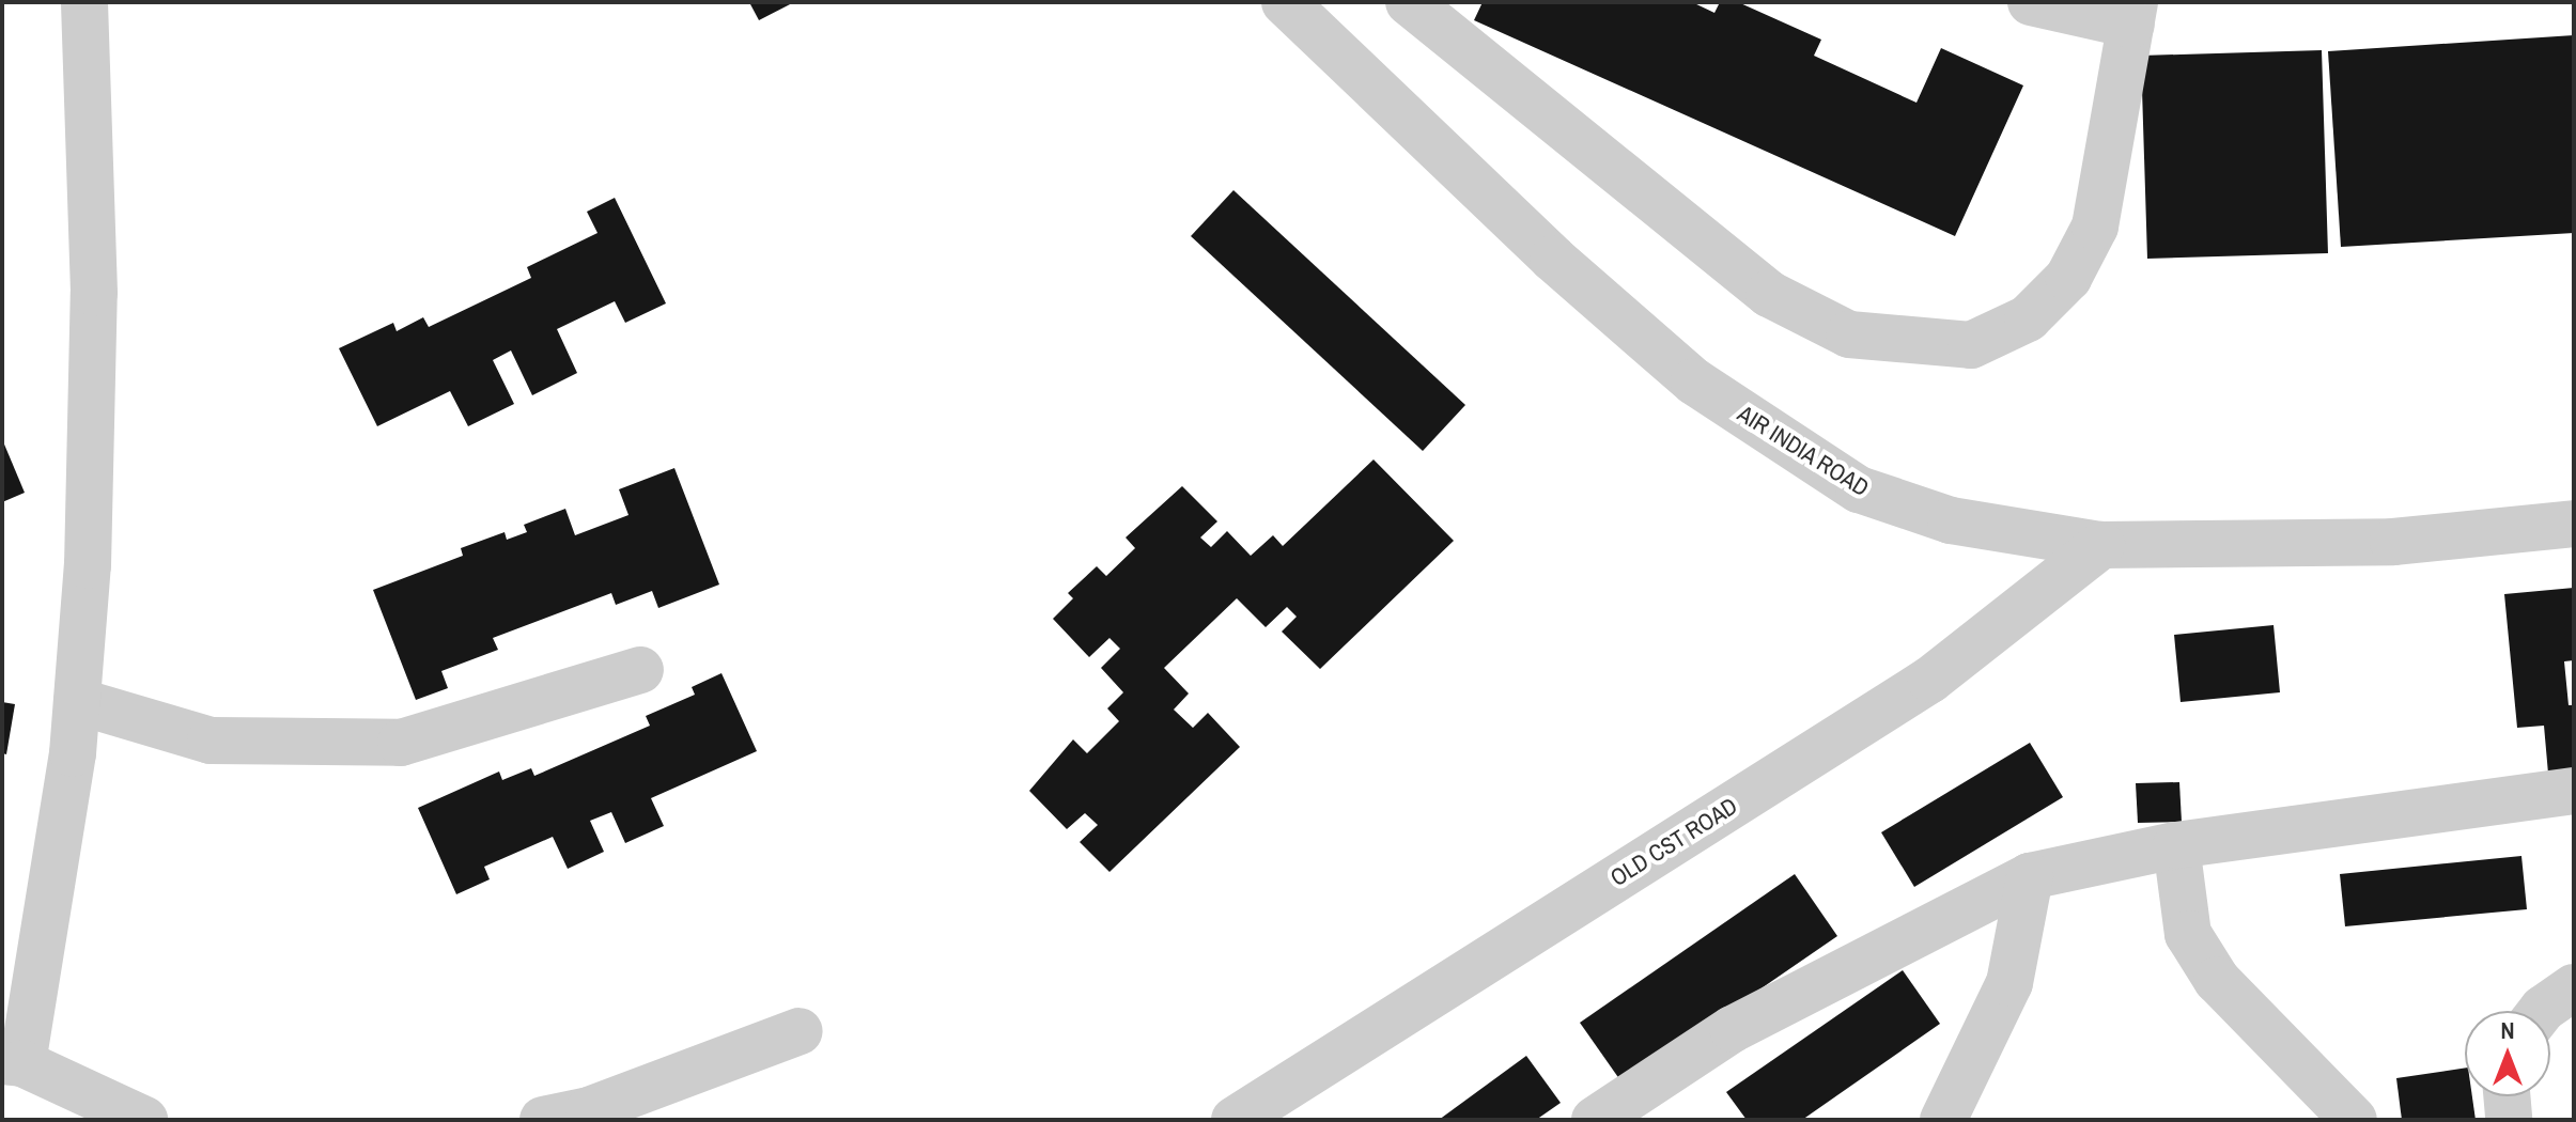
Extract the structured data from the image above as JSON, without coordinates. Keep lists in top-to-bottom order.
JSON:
{
  "streets": {
    "street": ["AIR INDIA ROAD", "OLD CST ROAD"]
  },
  "crossings": [
    ["AIR INDIA ROAD", "OLD CST ROAD"]
  ],
  "north": "top"
}
